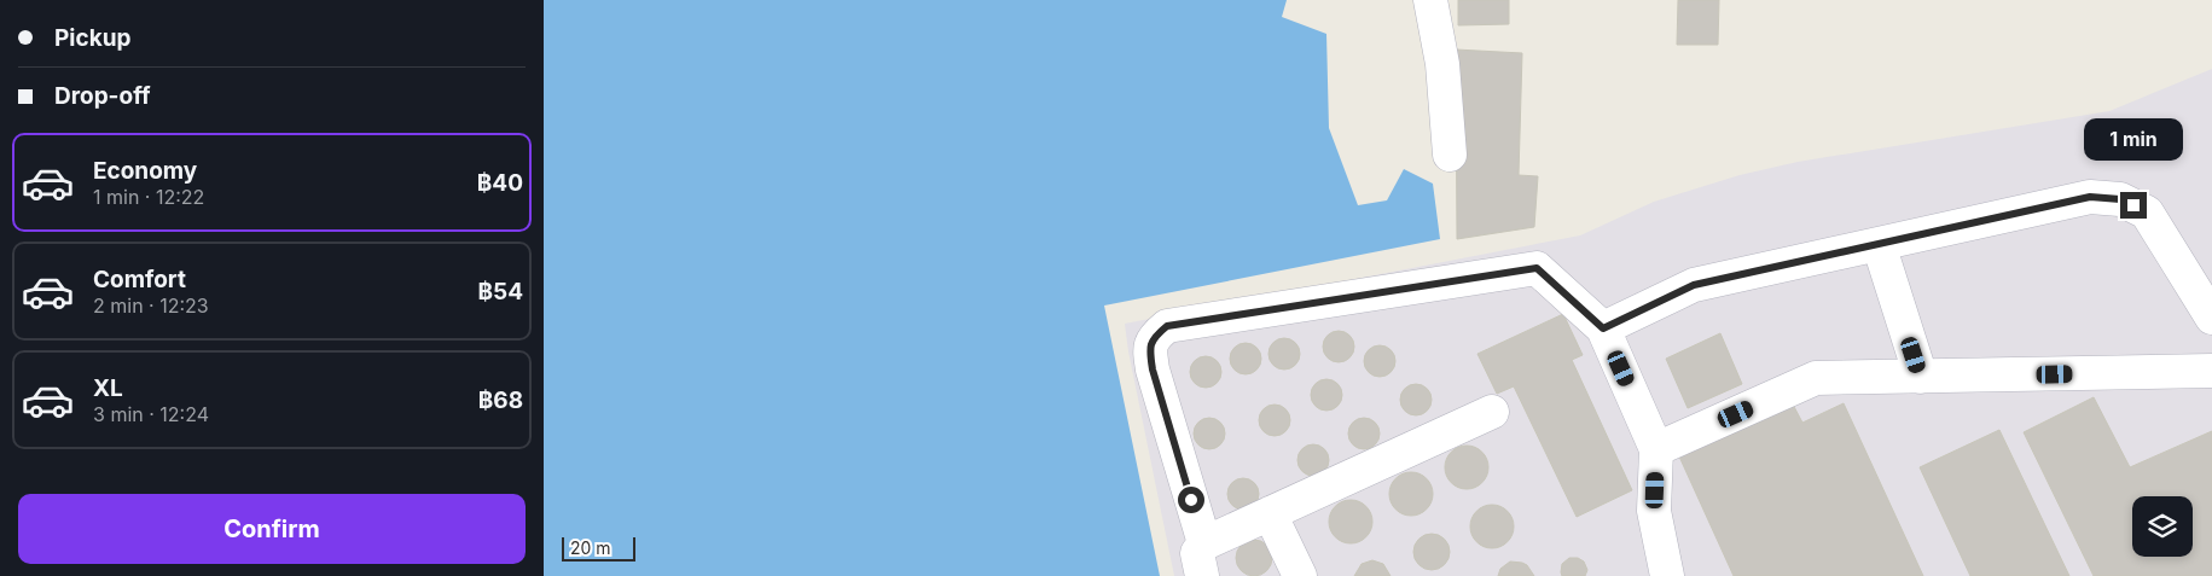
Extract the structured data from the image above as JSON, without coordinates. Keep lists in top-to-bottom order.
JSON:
{
  "scale_bar": "20 m",
  "page": {
    "banner": ["Pickup", "Drop-off"],
    "bubble": "1 min",
    "list": [
      {
        "name": "Economy",
        "note": "1 min · 12:22",
        "value": "฿40"
      },
      {
        "name": "Comfort",
        "note": "2 min · 12:23",
        "value": "฿54"
      },
      {
        "name": "XL",
        "note": "3 min · 12:24",
        "value": "฿68"
      }
    ],
    "buttons": "Confirm",
    "scale": "20 m"
  }
}
